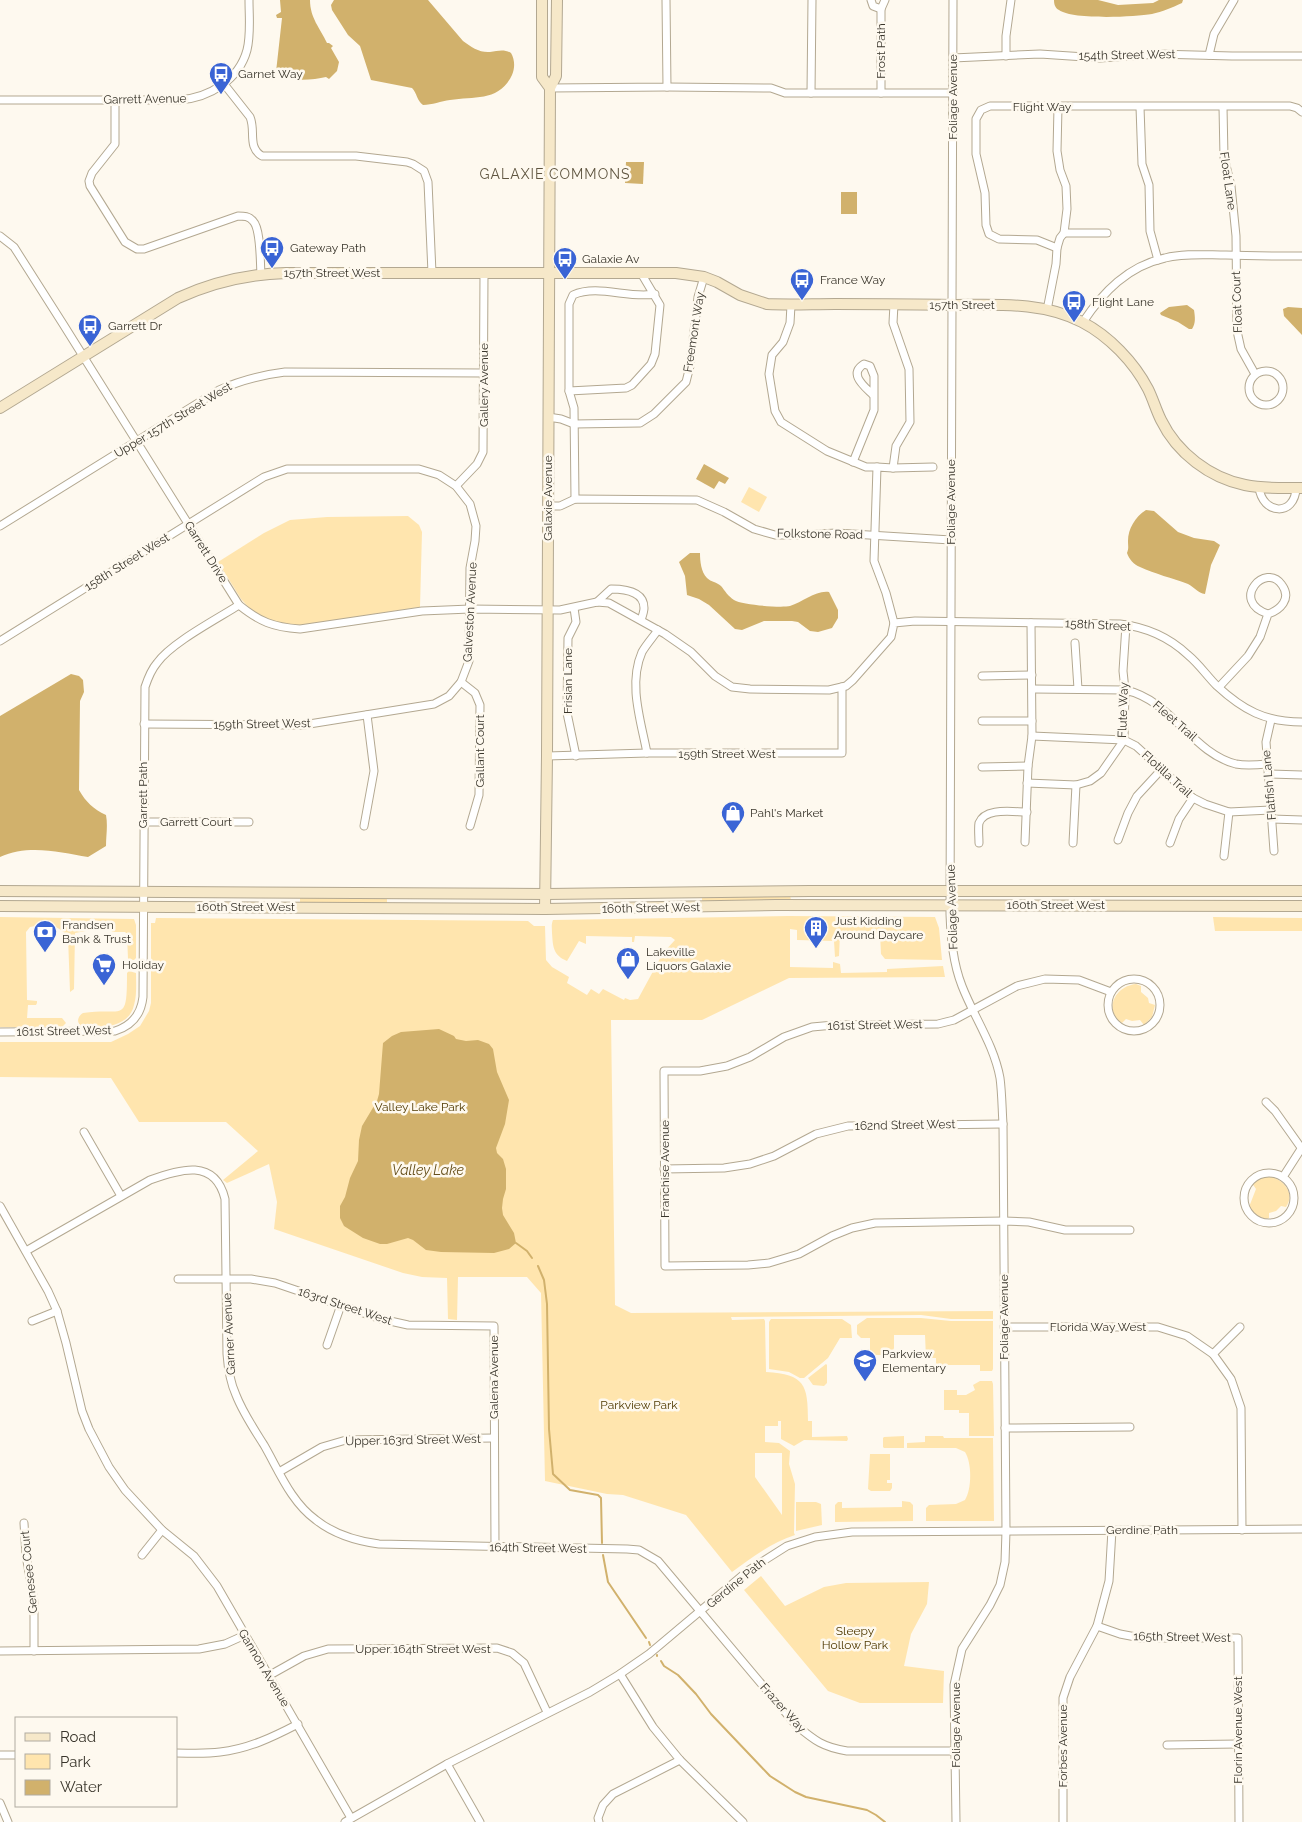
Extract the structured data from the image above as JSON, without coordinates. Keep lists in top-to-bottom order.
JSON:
{
  "streets": {
    "main road": [
      "157th Street West",
      "157th Street",
      "Galaxie Avenue",
      "160th Street West"
    ],
    "street": [
      "Frost Path",
      "154th Street West",
      "Foliage Avenue",
      "Garrett Avenue",
      "Flight Way",
      "Float Lane",
      "Float Court",
      "Freemont Way",
      "Gallery Avenue",
      "Upper 157th Street West",
      "Folkstone Road",
      "Garrett Drive",
      "158th Street West",
      "Galveston Avenue",
      "158th Street",
      "Frisian Lane",
      "Flute Way",
      "Fleet Trail",
      "159th Street West",
      "Gallant Court",
      "Flotilla Trail",
      "Flatfish Lane",
      "Garrett Path",
      "Garrett Court",
      "161st Street West",
      "162nd Street West",
      "Franchise Avenue",
      "163rd Street West",
      "Florida Way West",
      "Garner Avenue",
      "Galena Avenue",
      "Upper 163rd Street West",
      "Gerdine Path",
      "164th Street West",
      "Genesee Court",
      "165th Street West",
      "Upper 164th Street West",
      "Gannon Avenue",
      "Frazer Way",
      "Florin Avenue West",
      "Forbes Avenue"
    ]
  },
  "crossings": [
    ["154th Street West", "Foliage Avenue"],
    ["Foliage Avenue", "157th Street"],
    ["Foliage Avenue", "Folkstone Road"],
    ["Foliage Avenue", "158th Street"],
    ["Foliage Avenue", "160th Street West"],
    ["Foliage Avenue", "161st Street West"],
    ["Foliage Avenue", "162nd Street West"],
    ["Foliage Avenue", "Franchise Avenue"],
    ["Foliage Avenue", "Florida Way West"],
    ["Foliage Avenue", "Gerdine Path"],
    ["Foliage Avenue", "Frazer Way"],
    ["Flight Way", "Float Lane"],
    ["Float Lane", "Float Court"],
    ["157th Street West", "157th Street"],
    ["157th Street West", "Gallery Avenue"],
    ["157th Street West", "Galaxie Avenue"],
    ["157th Street West", "Garrett Drive"],
    ["157th Street", "Freemont Way"],
    ["157th Street", "Galaxie Avenue"],
    ["Freemont Way", "Galaxie Avenue"],
    ["Gallery Avenue", "Upper 157th Street West"],
    ["Gallery Avenue", "158th Street West"],
    ["Gallery Avenue", "Galveston Avenue"],
    ["Upper 157th Street West", "Garrett Drive"],
    ["Galaxie Avenue", "Folkstone Road"],
    ["Galaxie Avenue", "Garrett Drive"],
    ["Galaxie Avenue", "159th Street West"],
    ["Galaxie Avenue", "160th Street West"],
    ["Garrett Drive", "158th Street West"],
    ["Garrett Drive", "Galveston Avenue"],
    ["Garrett Drive", "Garrett Path"],
    ["158th Street West", "Galveston Avenue"],
    ["Galveston Avenue", "159th Street West"],
    ["Galveston Avenue", "Gallant Court"],
    ["158th Street", "Flute Way"],
    ["158th Street", "Flatfish Lane"],
    ["Frisian Lane", "159th Street West"],
    ["Flute Way", "Fleet Trail"],
    ["Flute Way", "Flotilla Trail"],
    ["Fleet Trail", "Flatfish Lane"],
    ["159th Street West", "Gallant Court"],
    ["159th Street West", "Garrett Path"],
    ["Flotilla Trail", "Flatfish Lane"],
    ["Garrett Path", "Garrett Court"],
    ["Garrett Path", "160th Street West"],
    ["Garrett Path", "161st Street West"],
    ["161st Street West", "Franchise Avenue"],
    ["162nd Street West", "Franchise Avenue"],
    ["163rd Street West", "Garner Avenue"],
    ["163rd Street West", "Galena Avenue"],
    ["Florida Way West", "Gerdine Path"],
    ["Garner Avenue", "Upper 163rd Street West"],
    ["Garner Avenue", "164th Street West"],
    ["Galena Avenue", "Upper 163rd Street West"],
    ["Galena Avenue", "164th Street West"],
    ["Gerdine Path", "164th Street West"],
    ["Gerdine Path", "Upper 164th Street West"],
    ["Gerdine Path", "Gannon Avenue"],
    ["Gerdine Path", "Frazer Way"],
    ["Gerdine Path", "Forbes Avenue"],
    ["164th Street West", "Frazer Way"],
    ["165th Street West", "Florin Avenue West"],
    ["165th Street West", "Forbes Avenue"],
    ["Upper 164th Street West", "Gannon Avenue"]
  ],
  "districts": ["GALAXIE COMMONS"],
  "water": ["Valley Lake"],
  "parks": ["Valley Lake Park", "Parkview Park", "Sleepy Hollow Park"],
  "places": {
    "bus stop": [
      "Garnet Way",
      "Gateway Path",
      "Galaxie Av",
      "France Way",
      "Flight Lane",
      "Garrett Dr"
    ],
    "shop": ["Pahl's Market", "Lakeville Liquors Galaxie"],
    "building": ["Just Kidding Around Daycare"],
    "bank": ["Frandsen Bank & Trust"],
    "supermarket": ["Holiday"],
    "school or university": ["Parkview Elementary"]
  },
  "legend": ["Road", "Park", "Water"]
}
